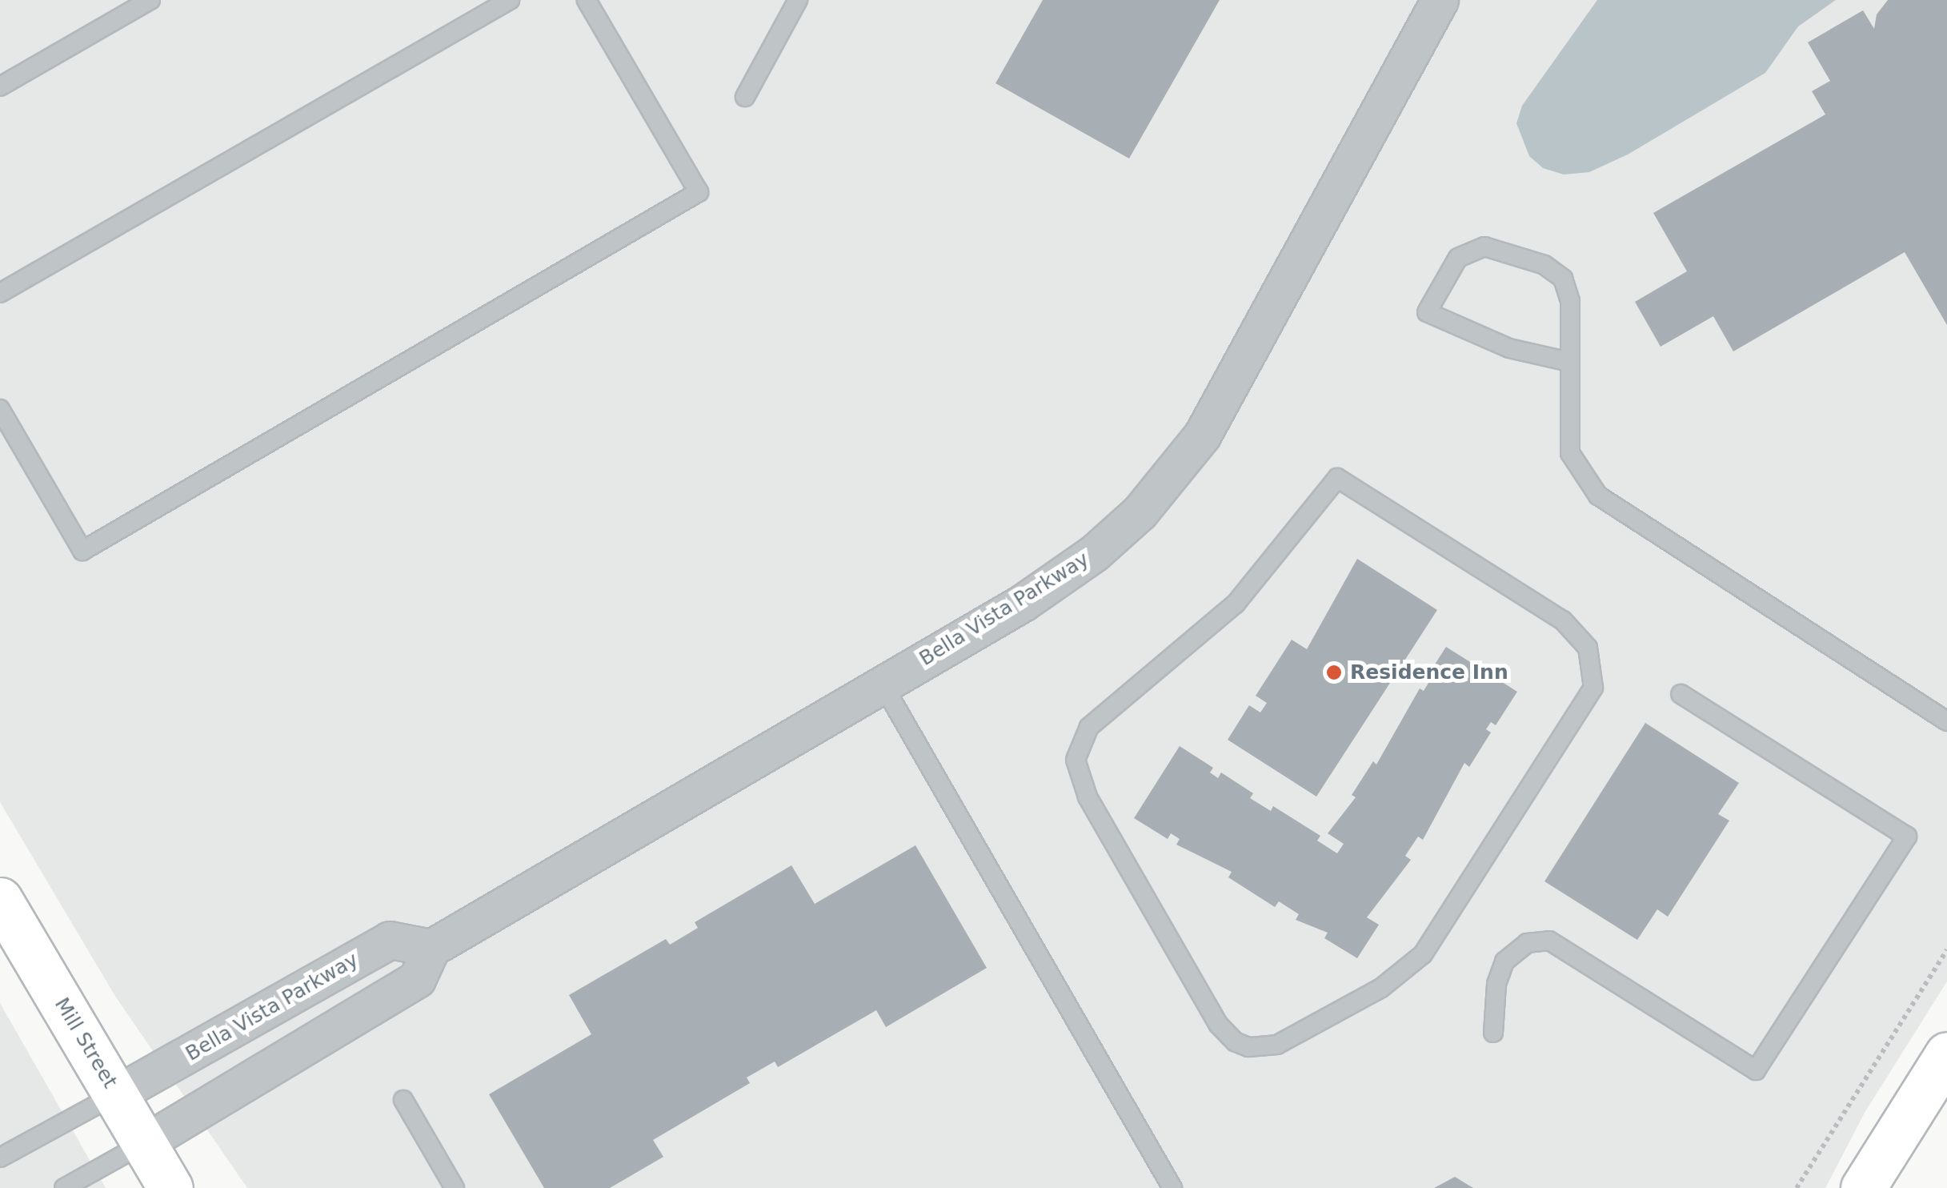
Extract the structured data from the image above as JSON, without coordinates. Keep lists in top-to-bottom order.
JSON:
{
  "streets": {
    "main road": ["Mill Street"],
    "street": ["Bella Vista Parkway"]
  },
  "crossings": [
    ["Bella Vista Parkway", "Mill Street"]
  ],
  "places": ["Residence Inn"]
}
